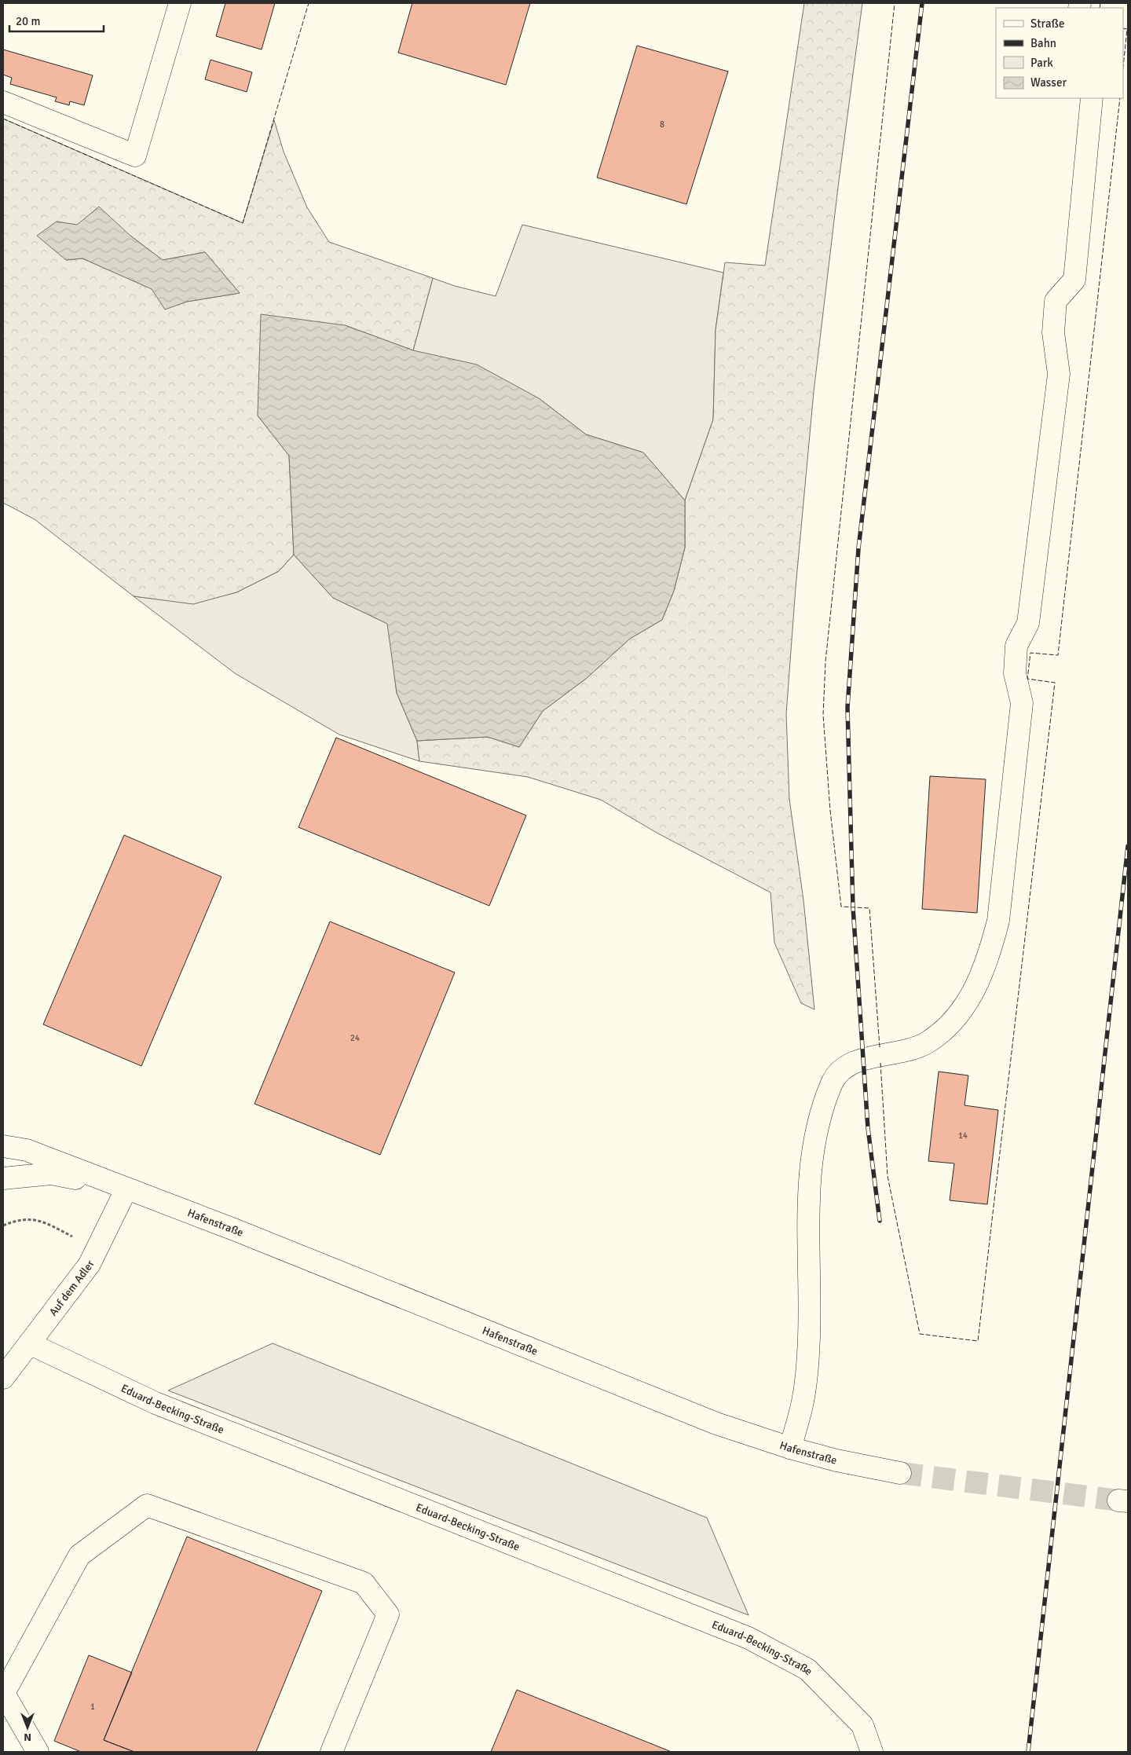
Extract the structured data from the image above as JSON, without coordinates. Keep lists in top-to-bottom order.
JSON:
{
  "streets": {
    "street": ["Hafenstraße", "Auf dem Adler", "Eduard-Becking-Straße"]
  },
  "crossings": [
    ["Hafenstraße", "Auf dem Adler"],
    ["Auf dem Adler", "Eduard-Becking-Straße"]
  ],
  "house_numbers": [
    "8",
    "24",
    "14",
    "1"
  ],
  "legend": [
    "Straße",
    "Bahn",
    "Park",
    "Wasser"
  ],
  "scale_bar": "20 m",
  "north": "bottom"
}
